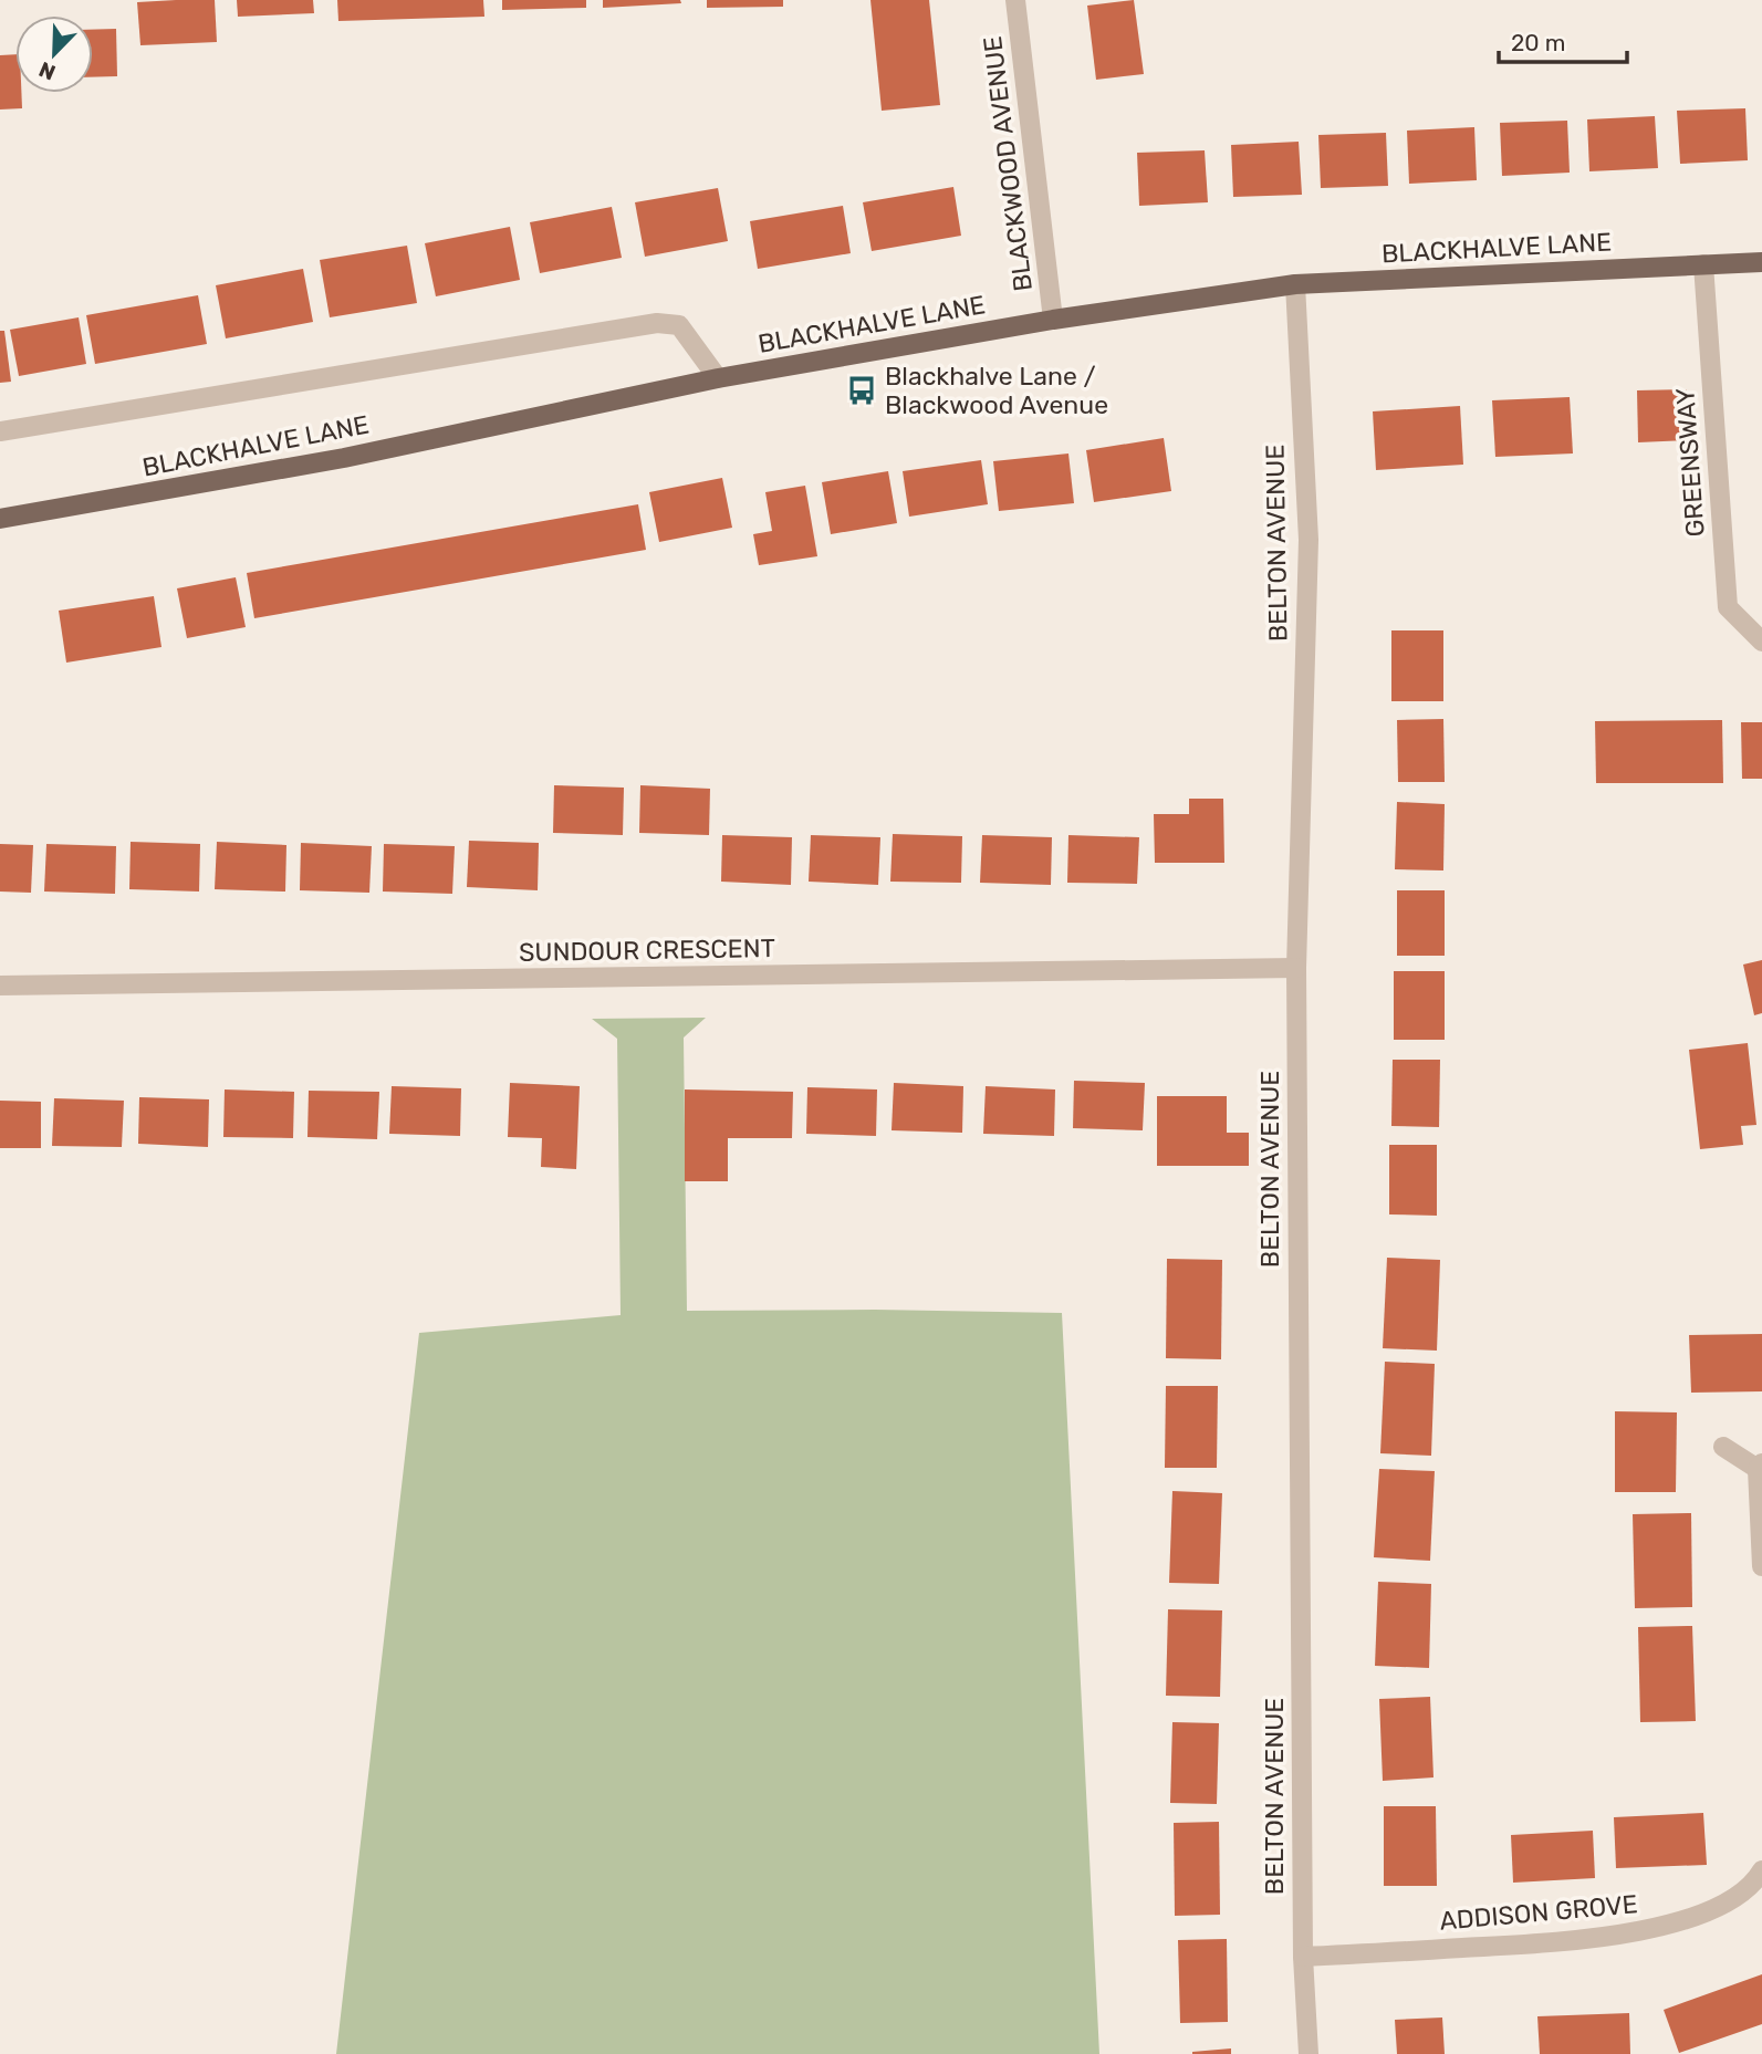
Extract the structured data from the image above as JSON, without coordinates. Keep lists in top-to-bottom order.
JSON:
{
  "streets": {
    "main road": ["BLACKHALVE LANE"],
    "street": [
      "BLACKWOOD AVENUE",
      "GREENSWAY",
      "BELTON AVENUE",
      "SUNDOUR CRESCENT",
      "ADDISON GROVE"
    ]
  },
  "crossings": [
    ["BLACKWOOD AVENUE", "BLACKHALVE LANE"],
    ["BLACKHALVE LANE", "GREENSWAY"],
    ["BLACKHALVE LANE", "BELTON AVENUE"],
    ["BELTON AVENUE", "SUNDOUR CRESCENT"],
    ["BELTON AVENUE", "ADDISON GROVE"]
  ],
  "places": {
    "bus stop": ["Blackhalve Lane / Blackwood Avenue"]
  },
  "scale_bar": "20 m",
  "north": "bottom left"
}
